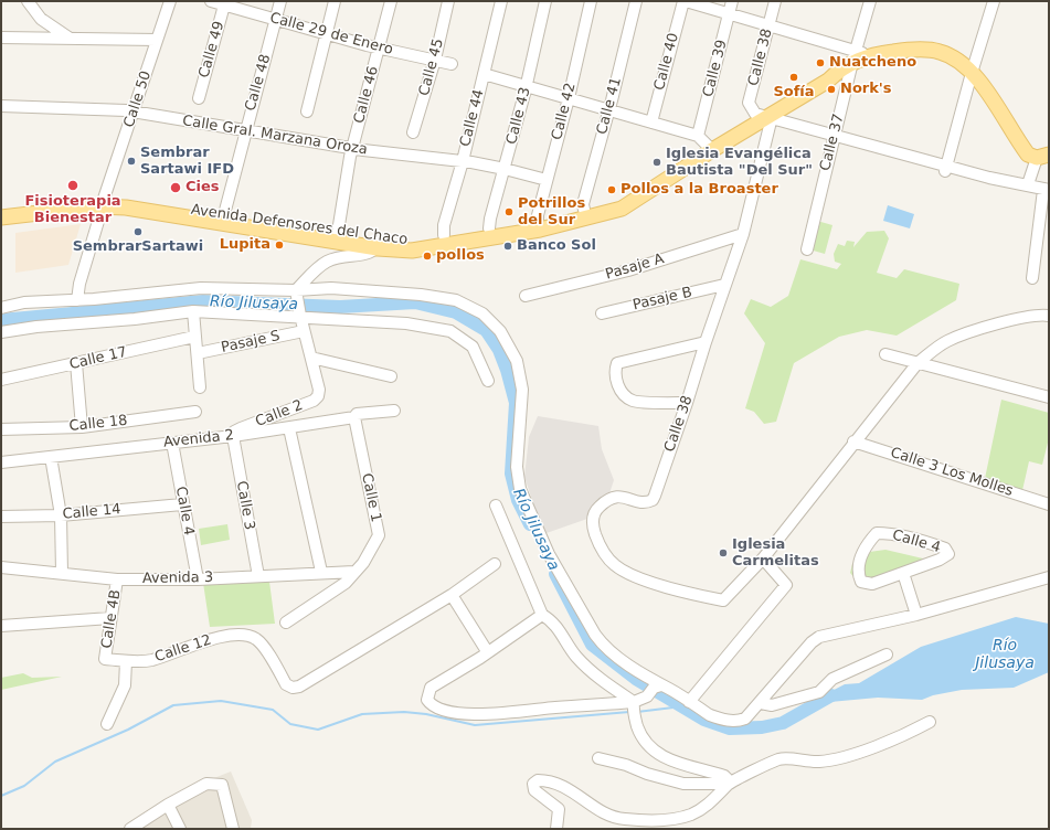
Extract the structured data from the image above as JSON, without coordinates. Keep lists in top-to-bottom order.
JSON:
{
  "streets": {
    "main road": ["Avenida Defensores del Chaco"],
    "street": [
      "Calle 29 de Enero",
      "Calle 49",
      "Calle 38",
      "Calle 40",
      "Calle 45",
      "Calle 39",
      "Calle 48",
      "Calle 46",
      "Calle 50",
      "Calle 41",
      "Calle 42",
      "Calle 43",
      "Calle 44",
      "Calle Gral. Marzana Oroza",
      "Calle 37",
      "Pasaje A",
      "Pasaje B",
      "Pasaje S",
      "Calle 17",
      "Calle 2",
      "Calle 18",
      "Avenida 2",
      "Calle 3 Los Molles",
      "Calle 1",
      "Calle 3",
      "Calle 4",
      "Calle 14",
      "Avenida 3",
      "Calle 4B",
      "Calle 12"
    ]
  },
  "crossings": [
    ["Calle 29 de Enero", "Calle 49"],
    ["Calle 29 de Enero", "Calle 45"],
    ["Calle 29 de Enero", "Calle 48"],
    ["Calle 29 de Enero", "Calle 46"],
    ["Calle 38", "Avenida Defensores del Chaco"],
    ["Calle 38", "Pasaje A"],
    ["Calle 38", "Pasaje B"],
    ["Calle 39", "Avenida Defensores del Chaco"],
    ["Calle 48", "Calle Gral. Marzana Oroza"],
    ["Calle 48", "Avenida Defensores del Chaco"],
    ["Calle 46", "Calle Gral. Marzana Oroza"],
    ["Calle 46", "Avenida Defensores del Chaco"],
    ["Calle 50", "Calle Gral. Marzana Oroza"],
    ["Calle 50", "Avenida Defensores del Chaco"],
    ["Calle 41", "Avenida Defensores del Chaco"],
    ["Calle 42", "Calle Gral. Marzana Oroza"],
    ["Calle 42", "Avenida Defensores del Chaco"],
    ["Calle 43", "Calle Gral. Marzana Oroza"],
    ["Calle 43", "Avenida Defensores del Chaco"],
    ["Calle 44", "Calle Gral. Marzana Oroza"],
    ["Calle 44", "Avenida Defensores del Chaco"],
    ["Calle 37", "Avenida Defensores del Chaco"],
    ["Pasaje S", "Calle 2"],
    ["Calle 2", "Avenida 2"],
    ["Calle 2", "Calle 3"],
    ["Calle 2", "Avenida 3"],
    ["Avenida 2", "Calle 1"],
    ["Avenida 2", "Calle 3"],
    ["Avenida 2", "Calle 4"],
    ["Calle 1", "Avenida 3"],
    ["Calle 3", "Avenida 3"],
    ["Calle 4", "Calle 14"],
    ["Calle 4", "Avenida 3"],
    ["Avenida 3", "Calle 4B"],
    ["Calle 4B", "Calle 12"]
  ],
  "water": ["Río Jilusaya"],
  "places": [
    "Nuatcheno",
    "Sofía",
    "Nork's",
    "Sembrar Sartawi IFD",
    "Iglesia Evangélica Bautista \"Del Sur\"",
    "Fisioterapia Bienestar",
    "Cies",
    "Pollos a la Broaster",
    "Potrillos del Sur",
    "SembrarSartawi",
    "Lupita",
    "Banco Sol",
    "pollos",
    "Iglesia Carmelitas"
  ]
}
